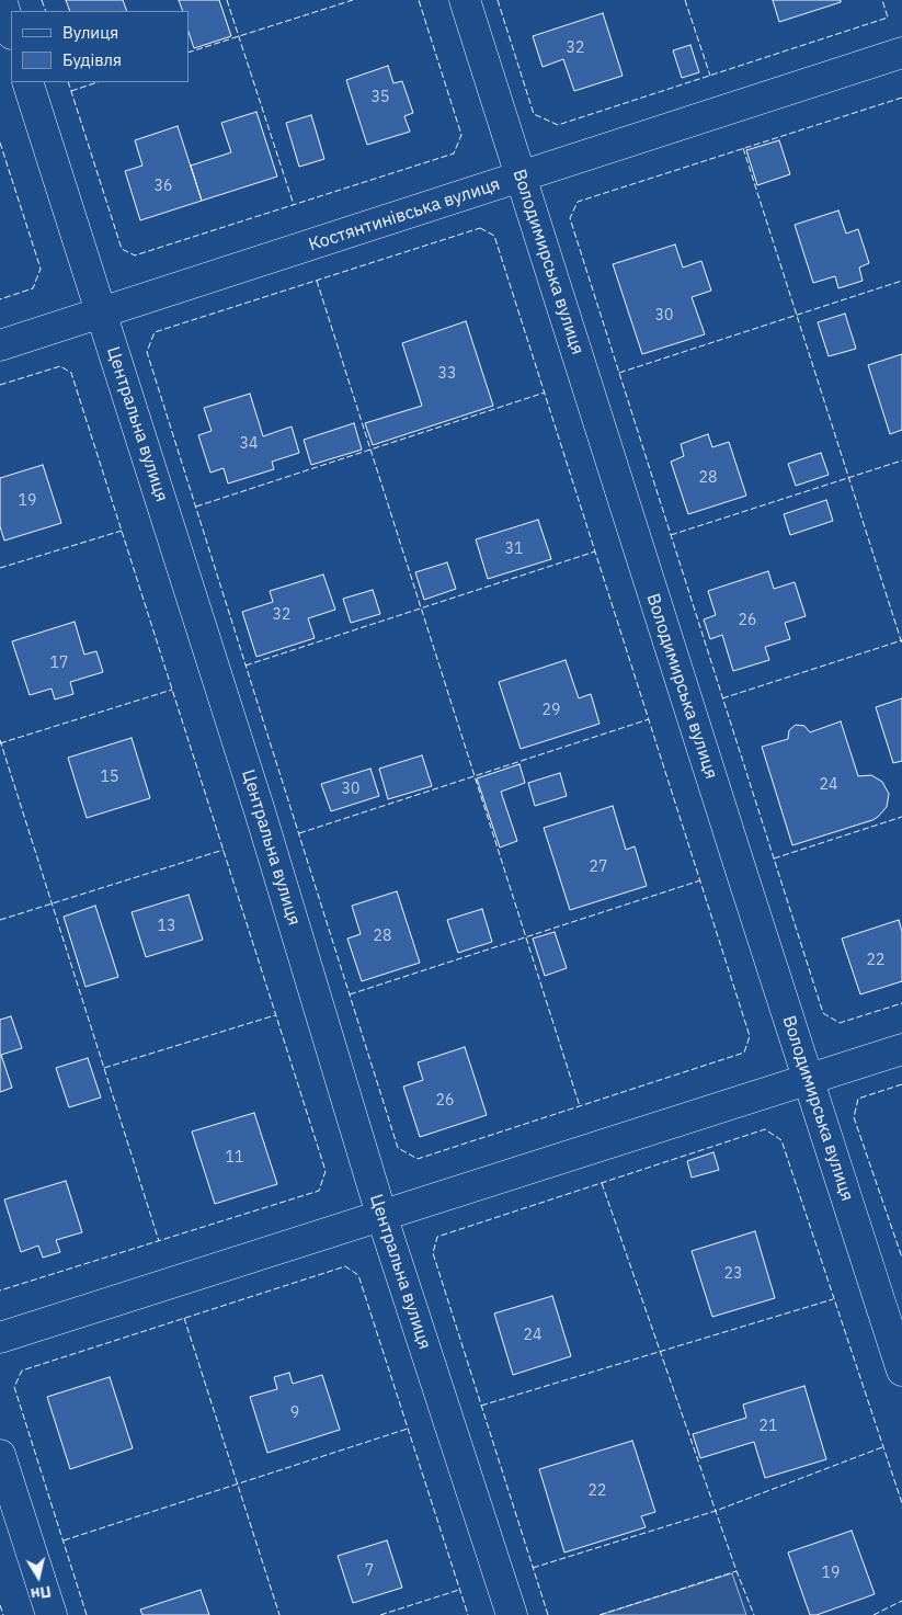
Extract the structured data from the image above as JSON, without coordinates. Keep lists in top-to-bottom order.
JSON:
{
  "streets": {
    "street": ["Костянтинівська вулиця", "Володимирська вулиця", "Центральна вулиця"]
  },
  "crossings": [
    ["Костянтинівська вулиця", "Володимирська вулиця"],
    ["Костянтинівська вулиця", "Центральна вулиця"]
  ],
  "house_numbers": [
    "32",
    "35",
    "36",
    "30",
    "33",
    "34",
    "28",
    "19",
    "31",
    "32",
    "26",
    "17",
    "29",
    "15",
    "24",
    "30",
    "27",
    "13",
    "28",
    "22",
    "26",
    "11",
    "23",
    "24",
    "9",
    "21",
    "22",
    "7",
    "19"
  ],
  "legend": ["Вулиця", "Будівля"],
  "north": "bottom"
}
